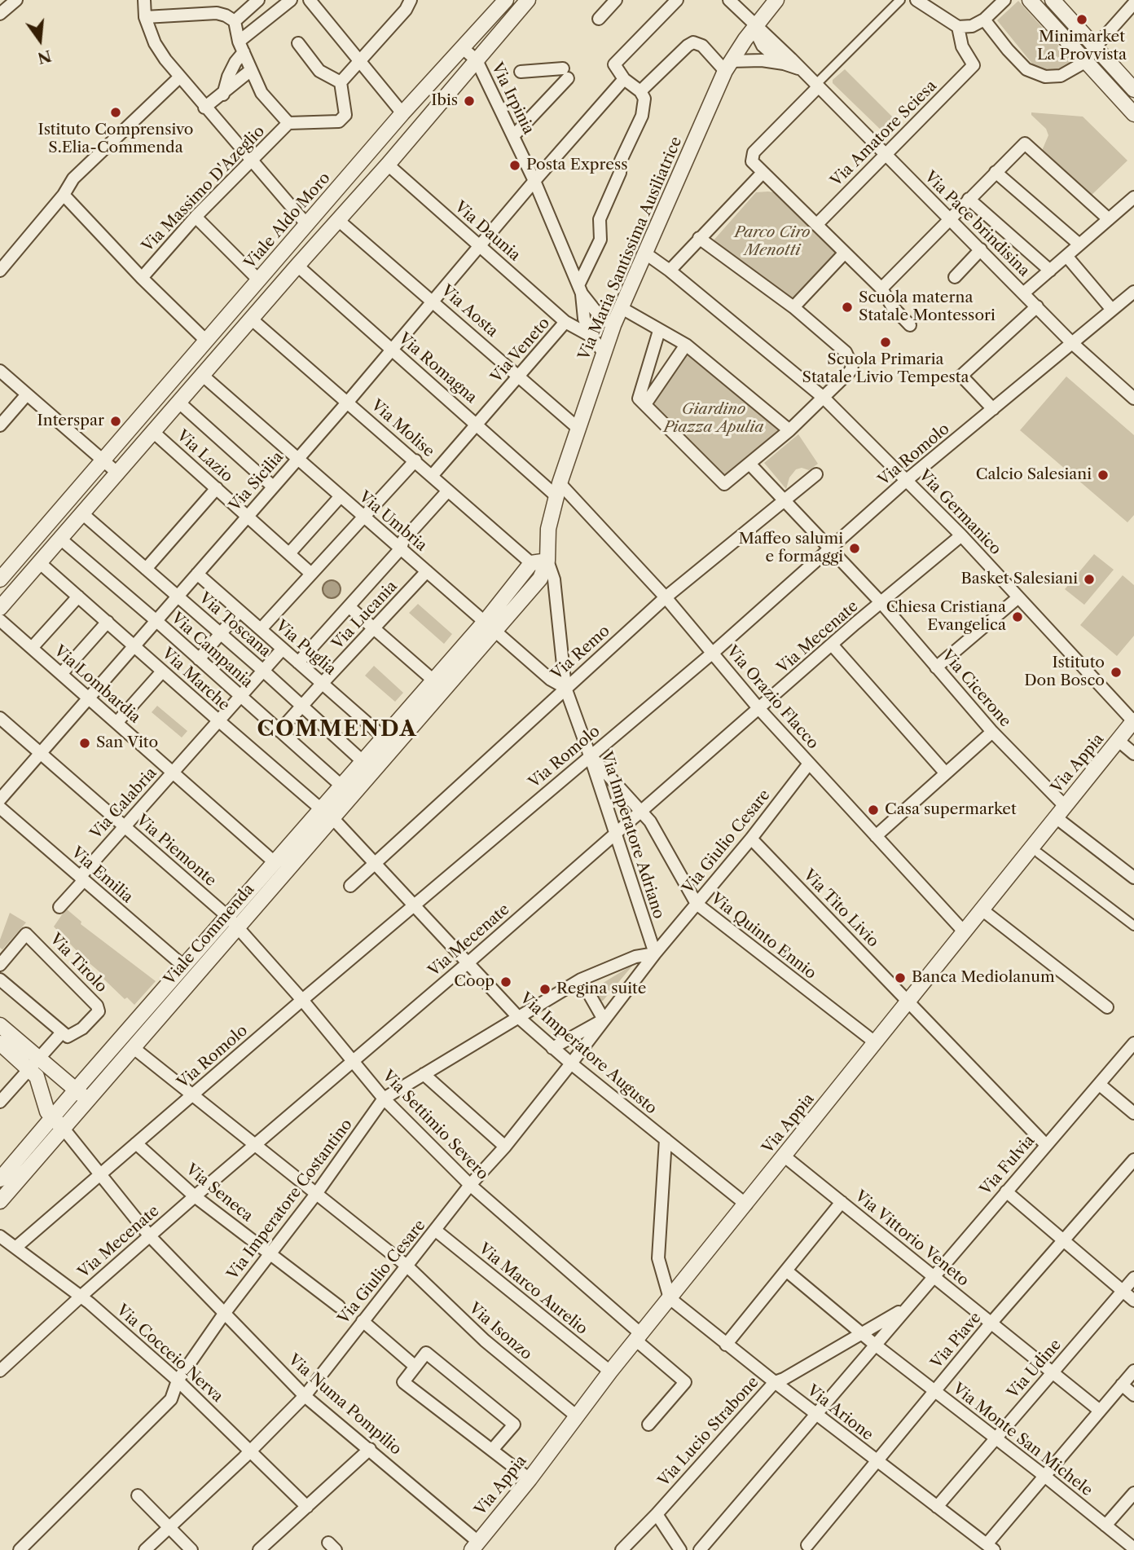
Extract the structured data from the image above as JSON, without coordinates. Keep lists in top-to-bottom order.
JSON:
{
  "streets": {
    "street": [
      "Via Irpinia",
      "Via Amatore Sciesa",
      "Via Massimo D'Azeglio",
      "Viale Aldo Moro",
      "Via Pace brindisina",
      "Via Daunia",
      "Via Maria Santissima Ausiliatrice",
      "Via Aosta",
      "Via Veneto",
      "Via Romagna",
      "Via Molise",
      "Via Romolo",
      "Via Lazio",
      "Via Sicilia",
      "Via Germanico",
      "Via Umbria",
      "Via Lucania",
      "Via Toscana",
      "Via Mecenate",
      "Via Puglia",
      "Via Campania",
      "Via Remo",
      "Via Marche",
      "Via Lombardia",
      "Via Cicerone",
      "Via Orazio Flacco",
      "Via Appia",
      "Via Calabria",
      "Via Imperatore Adriano",
      "Via Giulio Cesare",
      "Via Piemonte",
      "Via Emilia",
      "Via Tito Livio",
      "Viale Commenda",
      "Via Quinto Ennio",
      "Via Tirolo",
      "Via Imperatore Augusto",
      "Via Settimio Severo",
      "Via Fulvia",
      "Via Seneca",
      "Via Imperatore Costantino",
      "Via Vittorio Veneto",
      "Via Marco Aurelio",
      "Via Isonzo",
      "Via Piave",
      "Via Cocceio Nerva",
      "Via Udine",
      "Via Numa Pompilio",
      "Via Arione",
      "Via Lucio Strabone",
      "Via Monte San Michele"
    ]
  },
  "crossings": [
    ["Via Irpinia", "Viale Aldo Moro"],
    ["Via Irpinia", "Via Sicilia"],
    ["Via Amatore Sciesa", "Via Pace brindisina"],
    ["Via Pace brindisina", "Via Maria Santissima Ausiliatrice"],
    ["Via Pace brindisina", "Via Romolo"],
    ["Via Daunia", "Via Veneto"],
    ["Via Daunia", "Via Sicilia"],
    ["Via Maria Santissima Ausiliatrice", "Via Aosta"],
    ["Via Maria Santissima Ausiliatrice", "Via Romagna"],
    ["Via Maria Santissima Ausiliatrice", "Via Germanico"],
    ["Via Maria Santissima Ausiliatrice", "Via Orazio Flacco"],
    ["Via Maria Santissima Ausiliatrice", "Via Imperatore Adriano"],
    ["Via Maria Santissima Ausiliatrice", "Viale Commenda"],
    ["Via Aosta", "Via Veneto"],
    ["Via Aosta", "Via Sicilia"],
    ["Via Veneto", "Via Romagna"],
    ["Via Veneto", "Via Molise"],
    ["Via Romagna", "Via Sicilia"],
    ["Via Romagna", "Via Orazio Flacco"],
    ["Via Molise", "Via Sicilia"],
    ["Via Molise", "Viale Commenda"],
    ["Via Romolo", "Via Germanico"],
    ["Via Romolo", "Via Cicerone"],
    ["Via Romolo", "Via Orazio Flacco"],
    ["Via Romolo", "Via Imperatore Adriano"],
    ["Via Romolo", "Via Quinto Ennio"],
    ["Via Romolo", "Via Imperatore Augusto"],
    ["Via Romolo", "Via Settimio Severo"],
    ["Via Romolo", "Via Seneca"],
    ["Via Romolo", "Via Isonzo"],
    ["Via Romolo", "Via Cocceio Nerva"],
    ["Via Romolo", "Via Numa Pompilio"],
    ["Via Lazio", "Via Sicilia"],
    ["Via Sicilia", "Via Umbria"],
    ["Via Sicilia", "Via Toscana"],
    ["Via Sicilia", "Via Puglia"],
    ["Via Sicilia", "Via Campania"],
    ["Via Sicilia", "Via Marche"],
    ["Via Sicilia", "Via Lombardia"],
    ["Via Sicilia", "Via Piemonte"],
    ["Via Germanico", "Via Mecenate"],
    ["Via Germanico", "Via Appia"],
    ["Via Umbria", "Via Lucania"],
    ["Via Umbria", "Via Remo"],
    ["Via Umbria", "Via Imperatore Adriano"],
    ["Via Umbria", "Viale Commenda"],
    ["Via Lucania", "Via Toscana"],
    ["Via Lucania", "Via Puglia"],
    ["Via Lucania", "Via Campania"],
    ["Via Toscana", "Via Calabria"],
    ["Via Toscana", "Viale Commenda"],
    ["Via Mecenate", "Via Cicerone"],
    ["Via Mecenate", "Via Orazio Flacco"],
    ["Via Mecenate", "Via Imperatore Adriano"],
    ["Via Mecenate", "Via Quinto Ennio"],
    ["Via Mecenate", "Via Imperatore Augusto"],
    ["Via Mecenate", "Via Settimio Severo"],
    ["Via Mecenate", "Via Seneca"],
    ["Via Mecenate", "Via Isonzo"],
    ["Via Mecenate", "Via Cocceio Nerva"],
    ["Via Mecenate", "Via Numa Pompilio"],
    ["Via Puglia", "Via Calabria"],
    ["Via Puglia", "Viale Commenda"],
    ["Via Campania", "Via Calabria"],
    ["Via Campania", "Viale Commenda"],
    ["Via Remo", "Via Cicerone"],
    ["Via Remo", "Via Orazio Flacco"],
    ["Via Remo", "Via Imperatore Adriano"],
    ["Via Remo", "Via Imperatore Augusto"],
    ["Via Marche", "Via Calabria"],
    ["Via Marche", "Viale Commenda"],
    ["Via Marche", "Via Imperatore Augusto"],
    ["Via Lombardia", "Via Calabria"],
    ["Via Lombardia", "Viale Commenda"],
    ["Via Cicerone", "Via Appia"],
    ["Via Orazio Flacco", "Via Appia"],
    ["Via Orazio Flacco", "Via Giulio Cesare"],
    ["Via Appia", "Via Tito Livio"],
    ["Via Appia", "Via Quinto Ennio"],
    ["Via Appia", "Via Imperatore Augusto"],
    ["Via Appia", "Via Settimio Severo"],
    ["Via Appia", "Via Vittorio Veneto"],
    ["Via Appia", "Via Marco Aurelio"],
    ["Via Appia", "Via Isonzo"],
    ["Via Appia", "Via Numa Pompilio"],
    ["Via Appia", "Via Arione"],
    ["Via Calabria", "Via Piemonte"],
    ["Via Calabria", "Via Emilia"],
    ["Via Imperatore Adriano", "Via Giulio Cesare"],
    ["Via Imperatore Adriano", "Viale Commenda"],
    ["Via Imperatore Adriano", "Via Quinto Ennio"],
    ["Via Imperatore Adriano", "Via Imperatore Costantino"],
    ["Via Giulio Cesare", "Via Tito Livio"],
    ["Via Giulio Cesare", "Via Quinto Ennio"],
    ["Via Giulio Cesare", "Via Imperatore Augusto"],
    ["Via Giulio Cesare", "Via Settimio Severo"],
    ["Via Giulio Cesare", "Via Imperatore Costantino"],
    ["Via Giulio Cesare", "Via Marco Aurelio"],
    ["Via Giulio Cesare", "Via Isonzo"],
    ["Via Giulio Cesare", "Via Cocceio Nerva"],
    ["Via Giulio Cesare", "Via Numa Pompilio"],
    ["Via Piemonte", "Viale Commenda"],
    ["Via Piemonte", "Via Settimio Severo"],
    ["Via Emilia", "Viale Commenda"],
    ["Via Tito Livio", "Via Fulvia"],
    ["Viale Commenda", "Via Imperatore Augusto"],
    ["Viale Commenda", "Via Settimio Severo"],
    ["Viale Commenda", "Via Isonzo"],
    ["Viale Commenda", "Via Numa Pompilio"],
    ["Via Imperatore Augusto", "Via Imperatore Costantino"],
    ["Via Settimio Severo", "Via Imperatore Costantino"],
    ["Via Fulvia", "Via Vittorio Veneto"],
    ["Via Fulvia", "Via Arione"],
    ["Via Fulvia", "Via Lucio Strabone"],
    ["Via Fulvia", "Via Monte San Michele"],
    ["Via Seneca", "Via Imperatore Costantino"],
    ["Via Imperatore Costantino", "Via Isonzo"],
    ["Via Imperatore Costantino", "Via Cocceio Nerva"],
    ["Via Imperatore Costantino", "Via Numa Pompilio"],
    ["Via Vittorio Veneto", "Via Piave"],
    ["Via Vittorio Veneto", "Via Udine"],
    ["Via Piave", "Via Arione"],
    ["Via Piave", "Via Monte San Michele"],
    ["Via Udine", "Via Arione"],
    ["Via Udine", "Via Monte San Michele"],
    ["Via Arione", "Via Lucio Strabone"],
    ["Via Lucio Strabone", "Via Monte San Michele"]
  ],
  "districts": ["COMMENDA"],
  "parks": ["Parco Ciro Menotti", "Giardino Piazza Apulia"],
  "places": [
    "Minimarket La Provvista",
    "Ibis",
    "Istituto Comprensivo S.Elia-Commenda",
    "Posta Express",
    "Scuola materna Statale Montessori",
    "Scuola Primaria Statale Livio Tempesta",
    "Interspar",
    "Calcio Salesiani",
    "Maffeo salumi e formaggi",
    "Basket Salesiani",
    "Chiesa Cristiana Evangelica",
    "Istituto Don Bosco",
    "San Vito",
    "Casa supermarket",
    "Banca Mediolanum",
    "Coop",
    "Regina suite"
  ],
  "north": "bottom"
}
